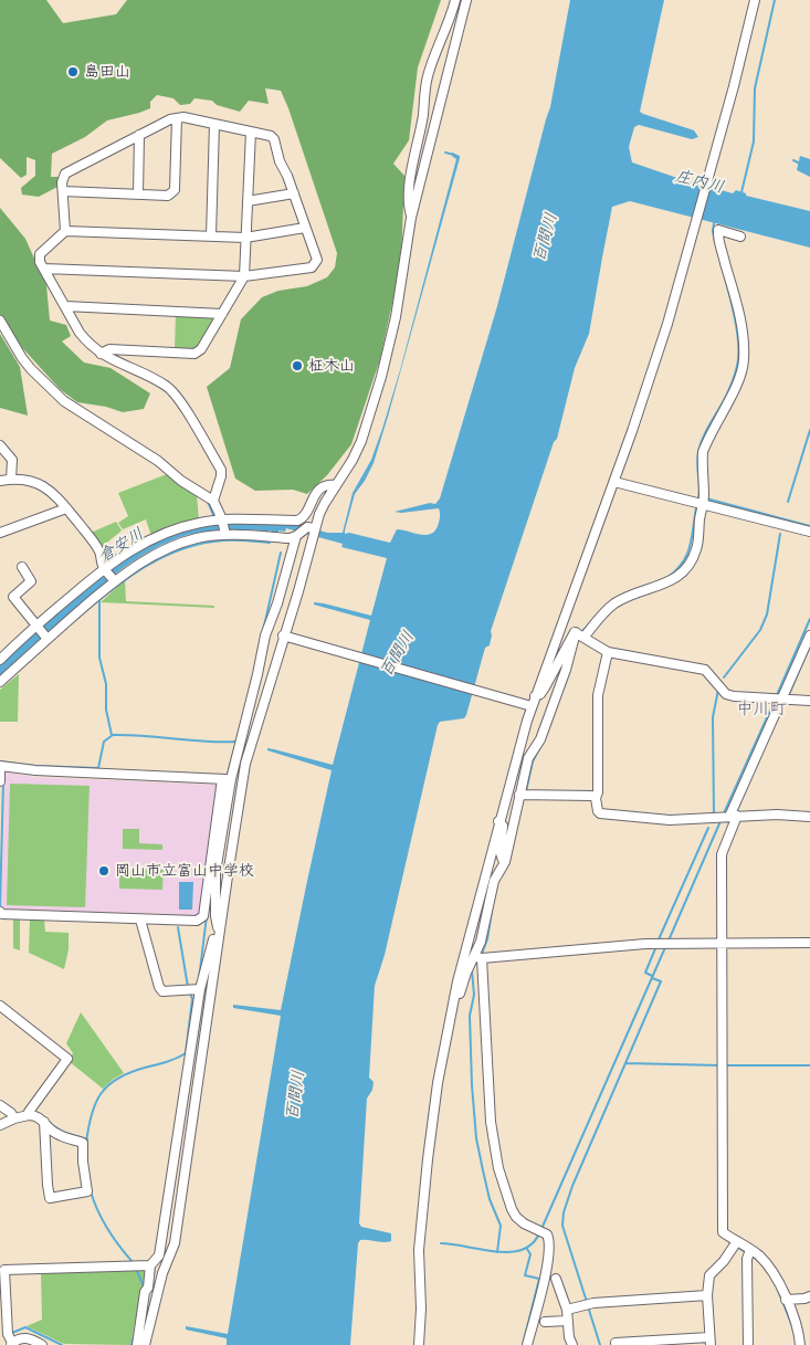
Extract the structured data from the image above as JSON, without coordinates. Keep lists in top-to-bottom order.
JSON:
{
  "districts": ["中川町"],
  "water": ["庄内川", "百間川", "倉安川"],
  "places": ["島田山", "柾木山", "岡山市立富山中学校"]
}
